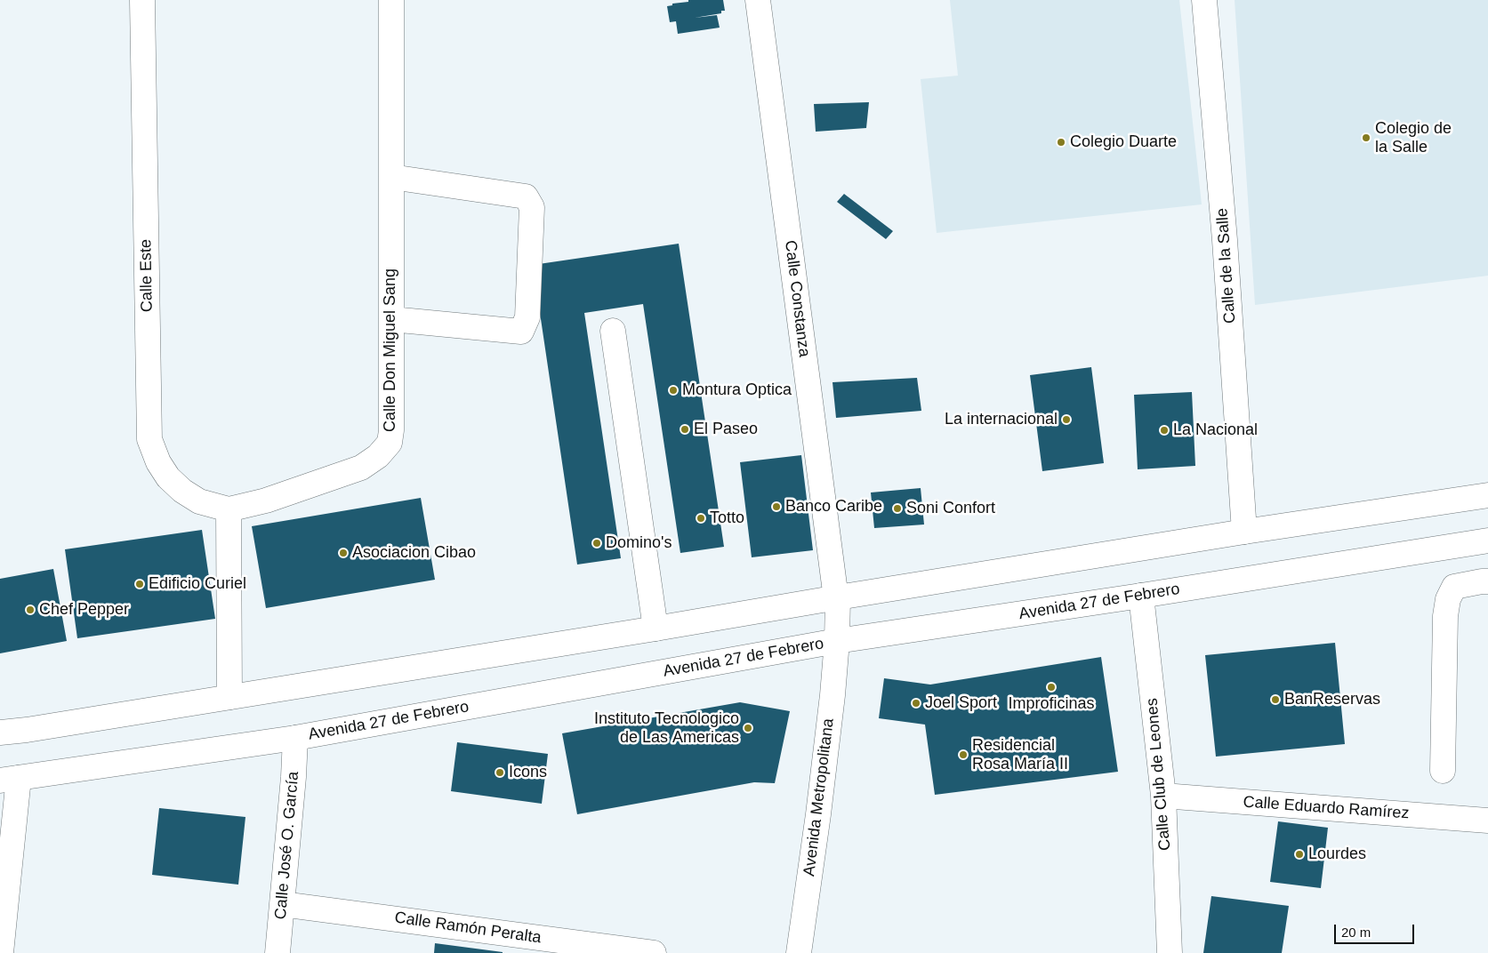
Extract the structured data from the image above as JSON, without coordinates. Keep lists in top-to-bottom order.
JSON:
{
  "streets": {
    "street": [
      "Calle de la Salle",
      "Calle Este",
      "Calle Constanza",
      "Calle Don Miguel Sang",
      "Avenida 27 de Febrero",
      "Calle Club de Leones",
      "Avenida Metropolitana",
      "Calle Eduardo Ramírez",
      "Calle José O. García",
      "Calle Ramón Peralta"
    ]
  },
  "crossings": [
    ["Calle Este", "Calle Don Miguel Sang"],
    ["Calle Constanza", "Avenida 27 de Febrero"],
    ["Calle Constanza", "Avenida Metropolitana"],
    ["Avenida 27 de Febrero", "Calle Club de Leones"],
    ["Avenida 27 de Febrero", "Avenida Metropolitana"],
    ["Avenida 27 de Febrero", "Calle José O. García"],
    ["Calle Club de Leones", "Calle Eduardo Ramírez"],
    ["Calle José O. García", "Calle Ramón Peralta"]
  ],
  "places": [
    "Colegio de la Salle",
    "Colegio Duarte",
    "Montura Optica",
    "La internacional",
    "El Paseo",
    "La Nacional",
    "Banco Caribe",
    "Soni Confort",
    "Totto",
    "Domino's",
    "Asociacion Cibao",
    "Edificio Curiel",
    "Chef Pepper",
    "Improficinas",
    "BanReservas",
    "Joel Sport",
    "Instituto Tecnologico de Las Americas",
    "Residencial Rosa María II",
    "Icons",
    "Lourdes"
  ],
  "scale_bar": "20 m"
}
